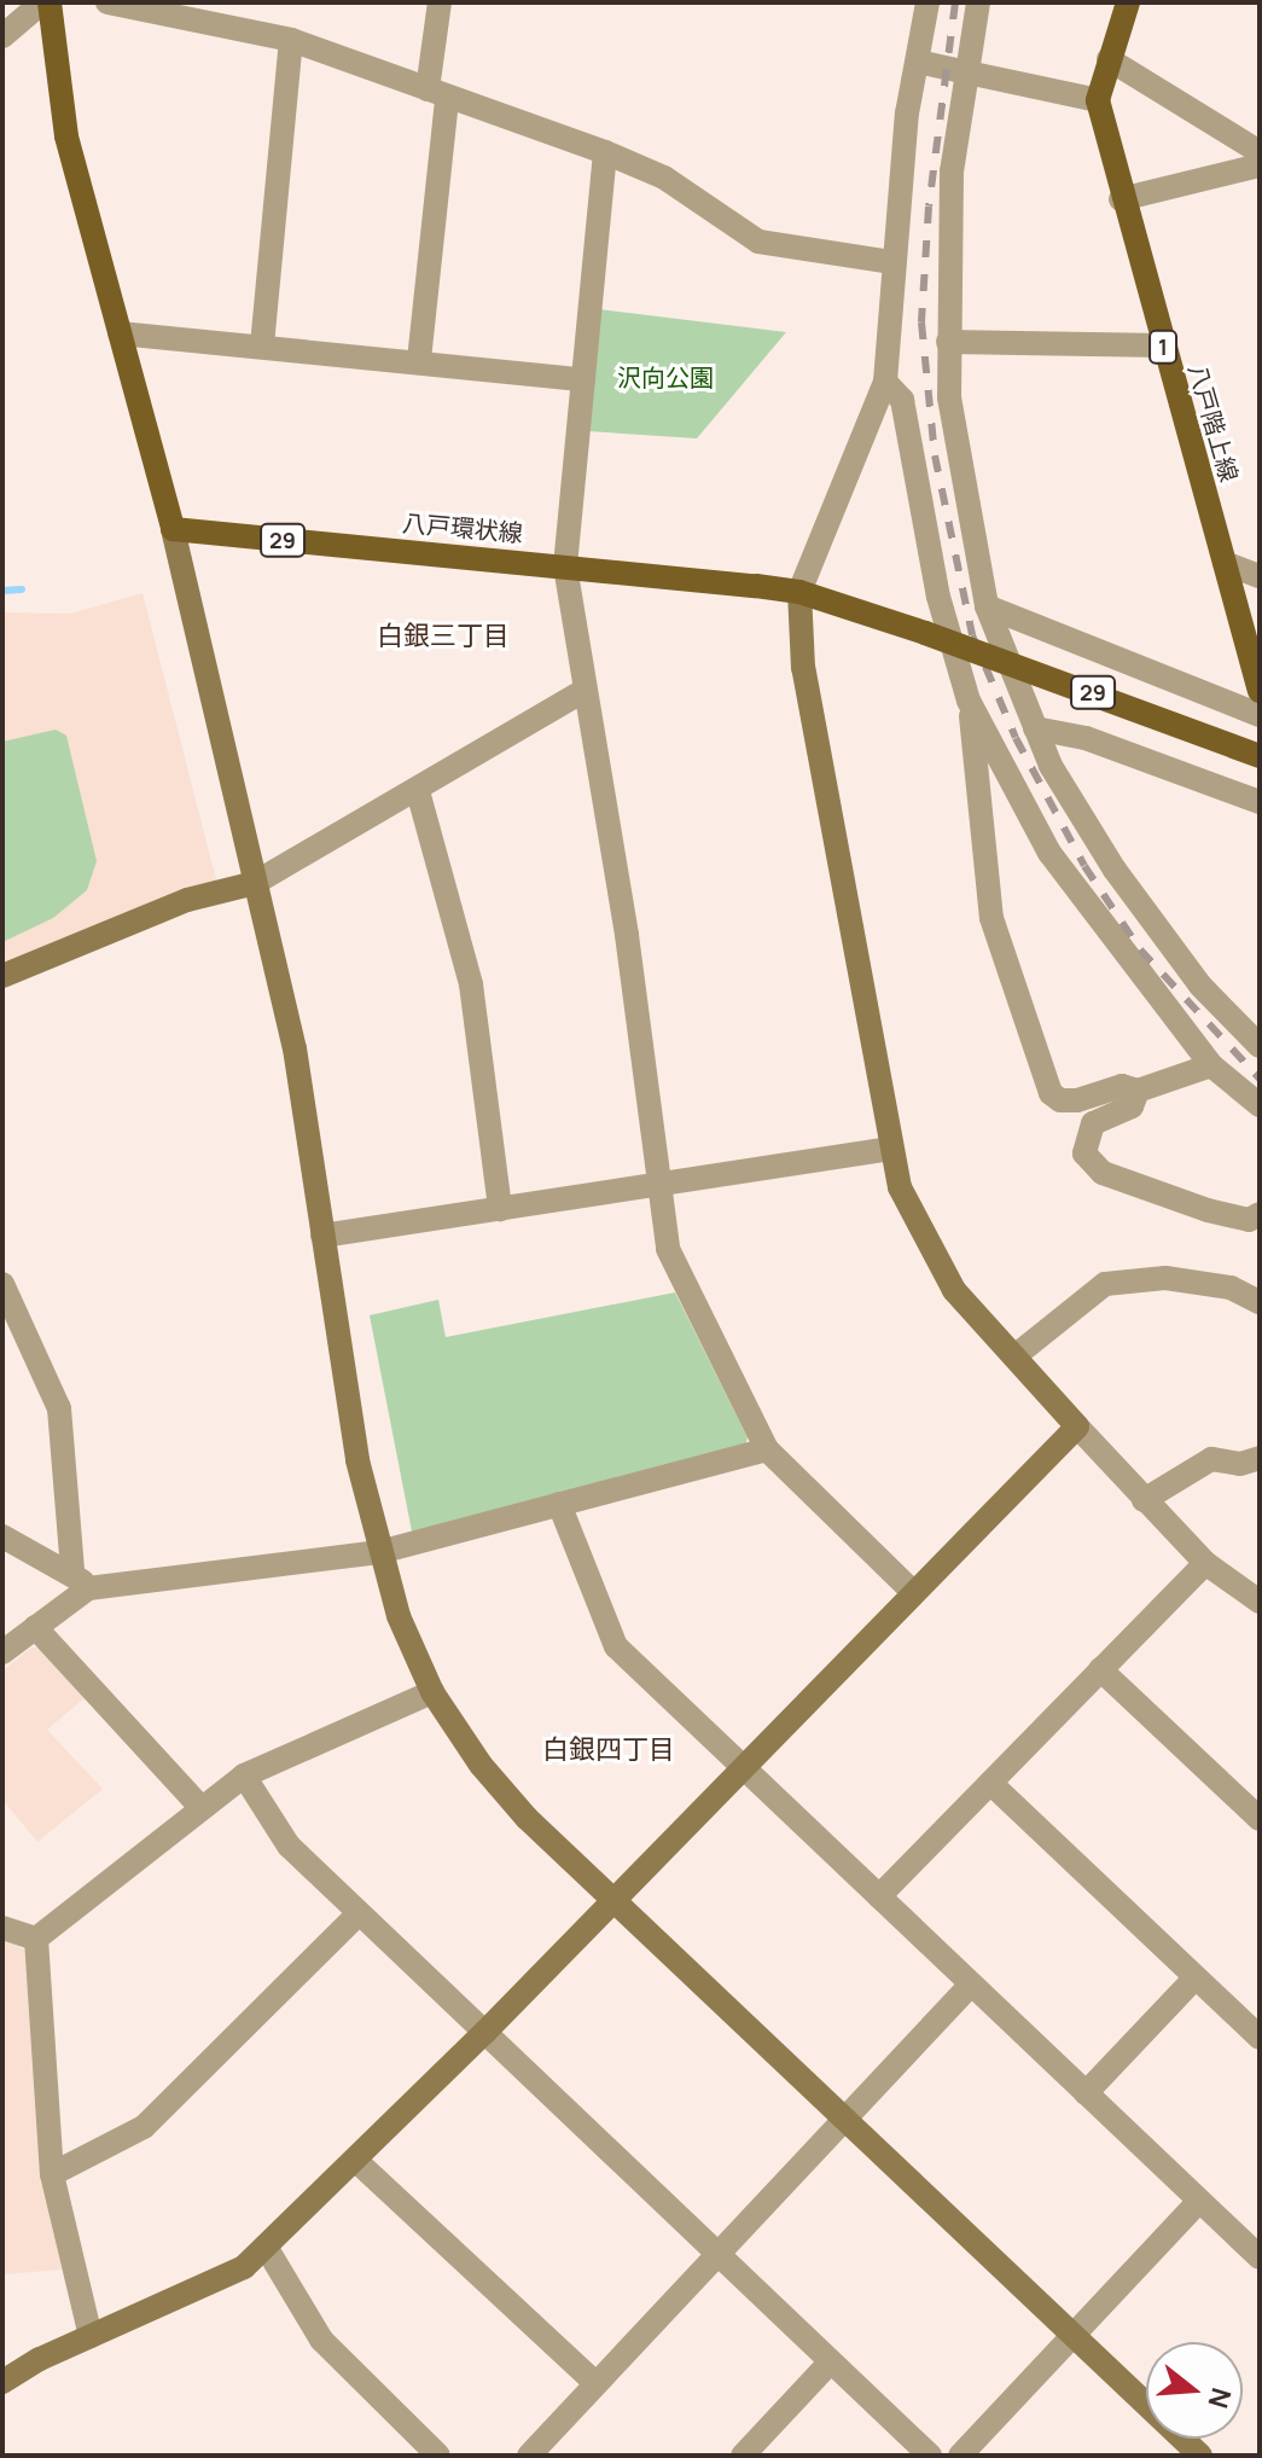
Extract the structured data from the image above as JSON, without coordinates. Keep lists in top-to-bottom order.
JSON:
{
  "streets": {
    "main road": [
      "1",
      "八戸階上線",
      "八戸環状線",
      "29"
    ]
  },
  "districts": ["白銀三丁目", "白銀四丁目"],
  "parks": ["沢向公園"],
  "north": "right"
}
